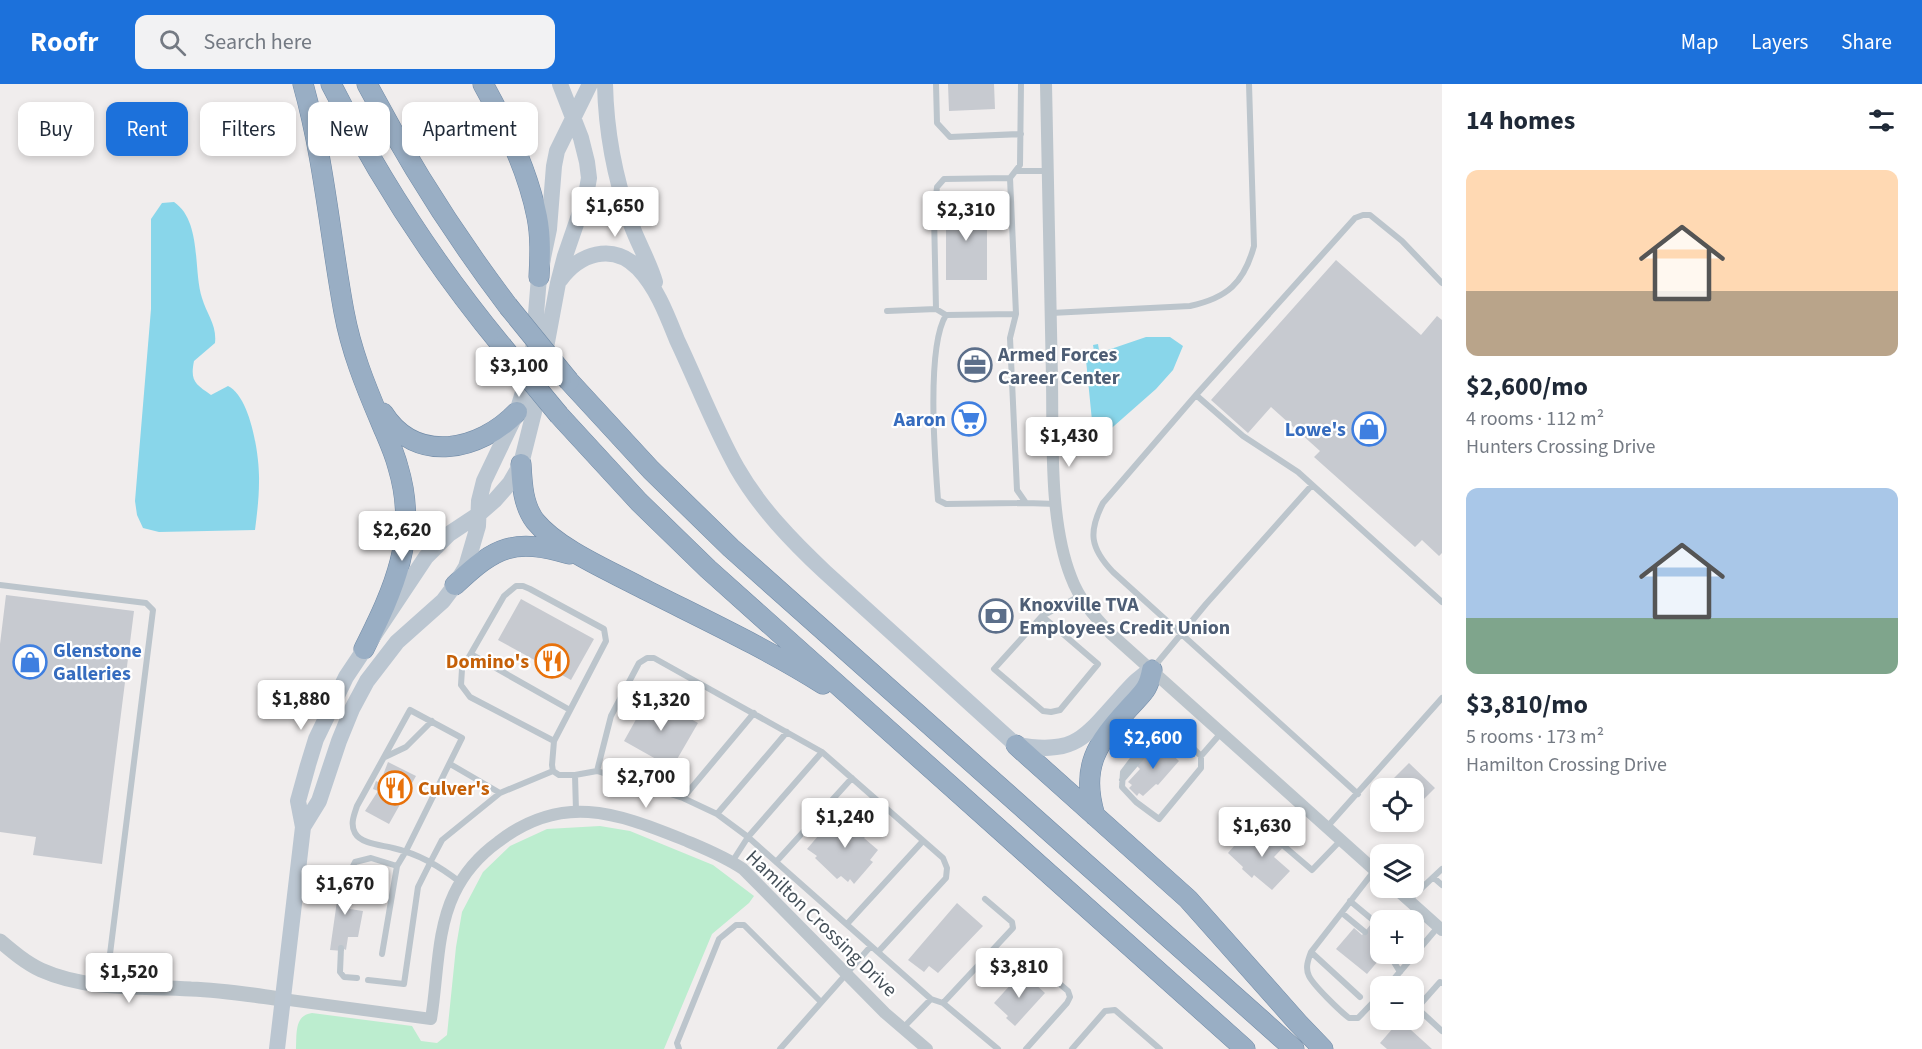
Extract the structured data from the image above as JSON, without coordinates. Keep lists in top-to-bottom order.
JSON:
{
  "streets": {
    "street": ["Hamilton Crossing Drive"]
  },
  "places": {
    "office": ["Armed Forces Career Center"],
    "supermarket": ["Aaron"],
    "shop": ["Lowe's", "Glenstone Galleries"],
    "bank": ["Knoxville TVA Employees Credit Union"],
    "restaurant": ["Domino's", "Culver's"]
  },
  "page": {
    "header": "Roofr",
    "search": "Search here",
    "nav": ["Map", "Layers", "Share"],
    "heading": "14 homes",
    "chip": [
      "Buy",
      "Rent",
      "Filters",
      "New",
      "Apartment"
    ],
    "list": [
      {
        "name": "$2,600/mo",
        "note": "4 rooms · 112 m² · Hunters Crossing Drive"
      },
      {
        "name": "$3,810/mo",
        "note": "5 rooms · 173 m² · Hamilton Crossing Drive"
      }
    ],
    "price": [
      "$1,650",
      "$2,310",
      "$3,100",
      "$1,430",
      "$2,620",
      "$1,880",
      "$1,320",
      "$2,600",
      "$2,700",
      "$1,240",
      "$1,630",
      "$1,670",
      "$3,810",
      "$1,520"
    ],
    "map_buttons": ["+", "−"]
  }
}
